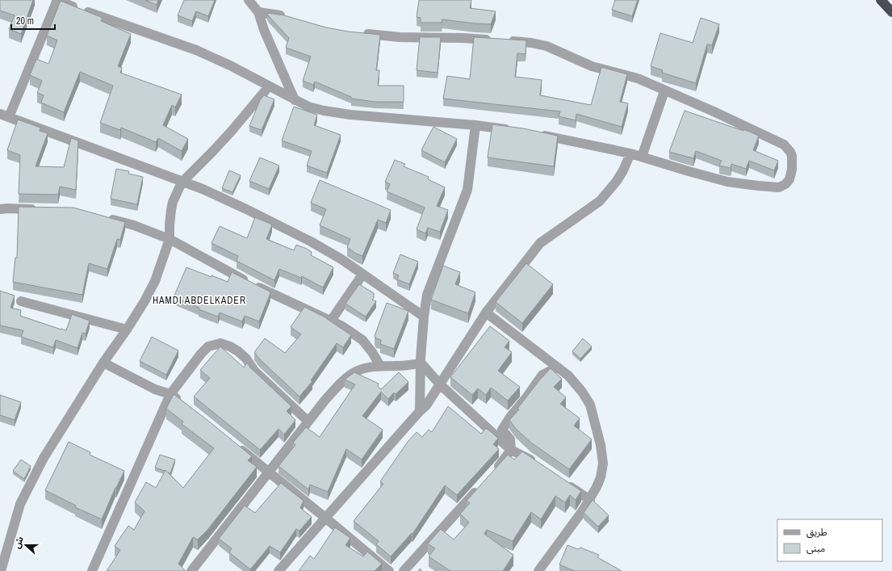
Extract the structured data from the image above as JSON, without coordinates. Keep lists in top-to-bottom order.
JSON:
{
  "districts": ["HAMDI ABDELKADER"],
  "legend": ["طريق", "مبنى"],
  "scale_bar": "20 m",
  "north": "left"
}
